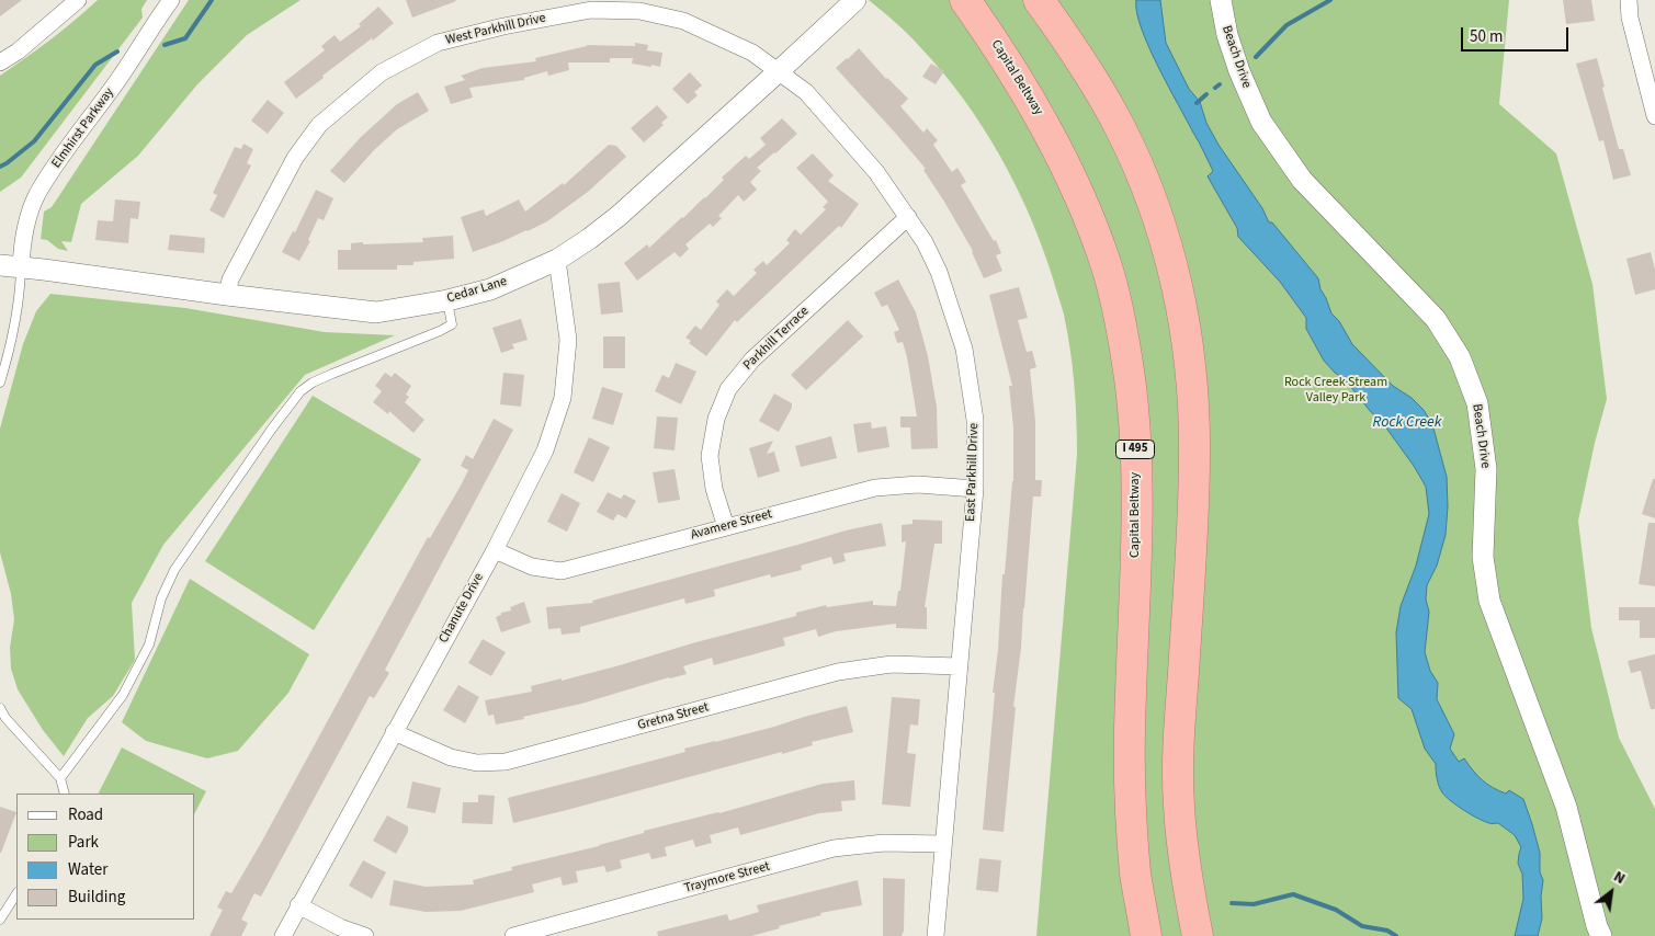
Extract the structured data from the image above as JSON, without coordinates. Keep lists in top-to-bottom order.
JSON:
{
  "streets": {
    "highway": ["Capital Beltway", "I 495"],
    "street": [
      "West Parkhill Drive",
      "Beach Drive",
      "Elmhirst Parkway",
      "Cedar Lane",
      "Parkhill Terrace",
      "East Parkhill Drive",
      "Avamere Street",
      "Chanute Drive",
      "Gretna Street",
      "Traymore Street"
    ]
  },
  "crossings": [
    ["West Parkhill Drive", "Cedar Lane"],
    ["West Parkhill Drive", "East Parkhill Drive"],
    ["Elmhirst Parkway", "Cedar Lane"],
    ["Cedar Lane", "East Parkhill Drive"],
    ["Cedar Lane", "Chanute Drive"],
    ["Parkhill Terrace", "East Parkhill Drive"],
    ["Parkhill Terrace", "Avamere Street"],
    ["East Parkhill Drive", "Avamere Street"],
    ["East Parkhill Drive", "Gretna Street"],
    ["East Parkhill Drive", "Traymore Street"],
    ["Avamere Street", "Chanute Drive"],
    ["Chanute Drive", "Gretna Street"]
  ],
  "water": ["Rock Creek"],
  "parks": ["Rock Creek Stream Valley Park"],
  "legend": [
    "Road",
    "Park",
    "Water",
    "Building"
  ],
  "scale_bar": "50 m",
  "north": "top right"
}
